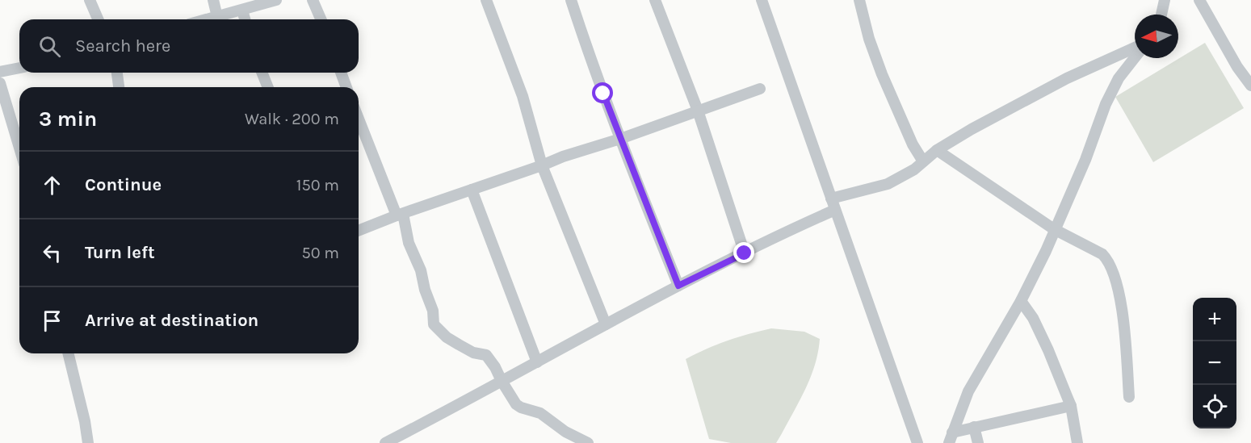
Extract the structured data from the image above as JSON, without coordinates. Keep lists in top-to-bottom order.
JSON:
{
  "north": "left",
  "page": {
    "search": "Search here",
    "heading": ["3 min", "Walk · 200 m"],
    "list": [
      ["Continue", "150 m"],
      ["Turn left", "50 m"],
      "Arrive at destination"
    ],
    "map_buttons": ["+", "−"]
  }
}
